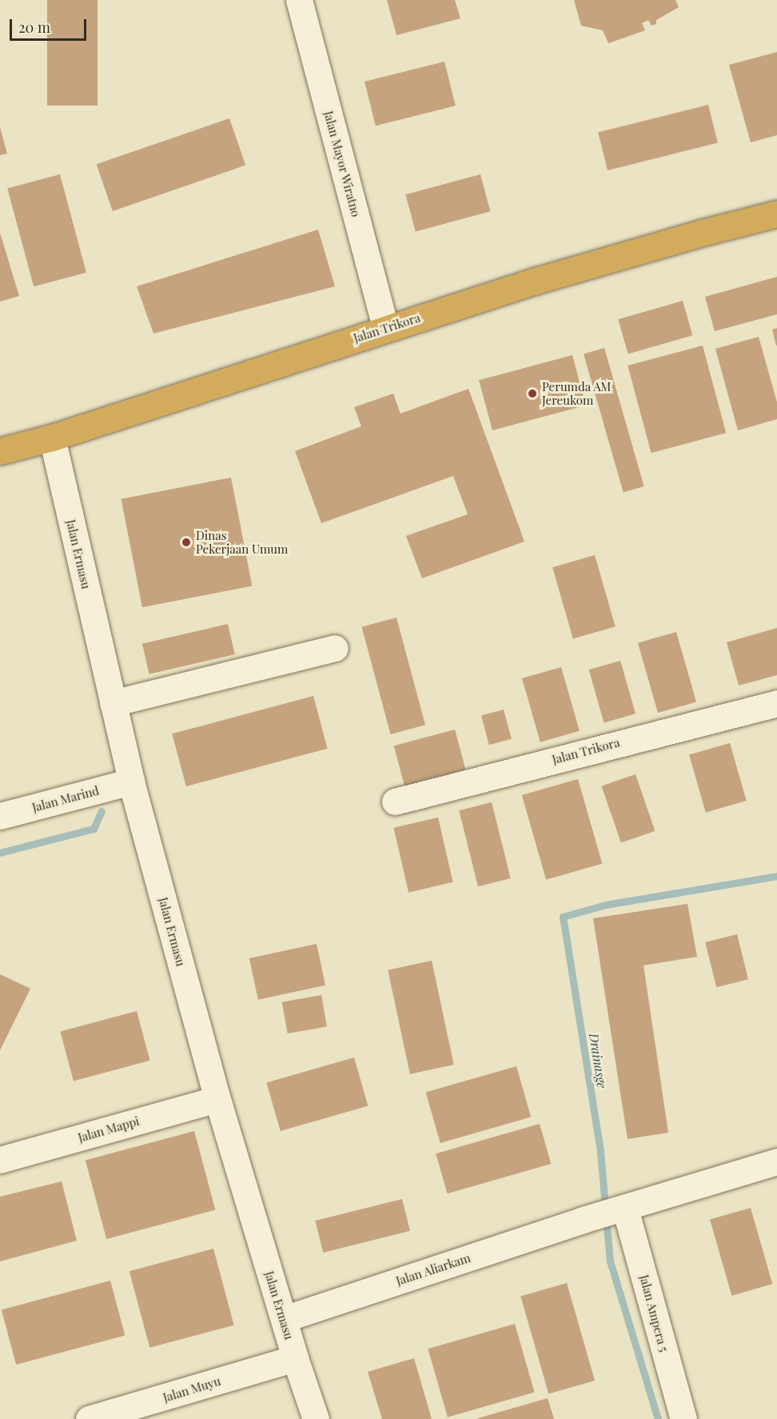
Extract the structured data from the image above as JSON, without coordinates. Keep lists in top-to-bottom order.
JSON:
{
  "streets": {
    "highway": ["Jalan Trikora"],
    "street": [
      "Jalan Mayor Wiratno",
      "Jalan Ermasu",
      "Jalan Marind",
      "Jalan Mappi",
      "Jalan Aliarkam",
      "Jalan Ampera 5",
      "Jalan Muyu"
    ]
  },
  "crossings": [
    ["Jalan Mayor Wiratno", "Jalan Trikora"],
    ["Jalan Trikora", "Jalan Ermasu"],
    ["Jalan Ermasu", "Jalan Marind"],
    ["Jalan Ermasu", "Jalan Mappi"],
    ["Jalan Ermasu", "Jalan Aliarkam"],
    ["Jalan Ermasu", "Jalan Muyu"],
    ["Jalan Aliarkam", "Jalan Ampera 5"]
  ],
  "water": ["Drainasge"],
  "places": ["Perumda AM Jereukom", "Dinas Pekerjaan Umum"],
  "scale_bar": "20 m"
}
